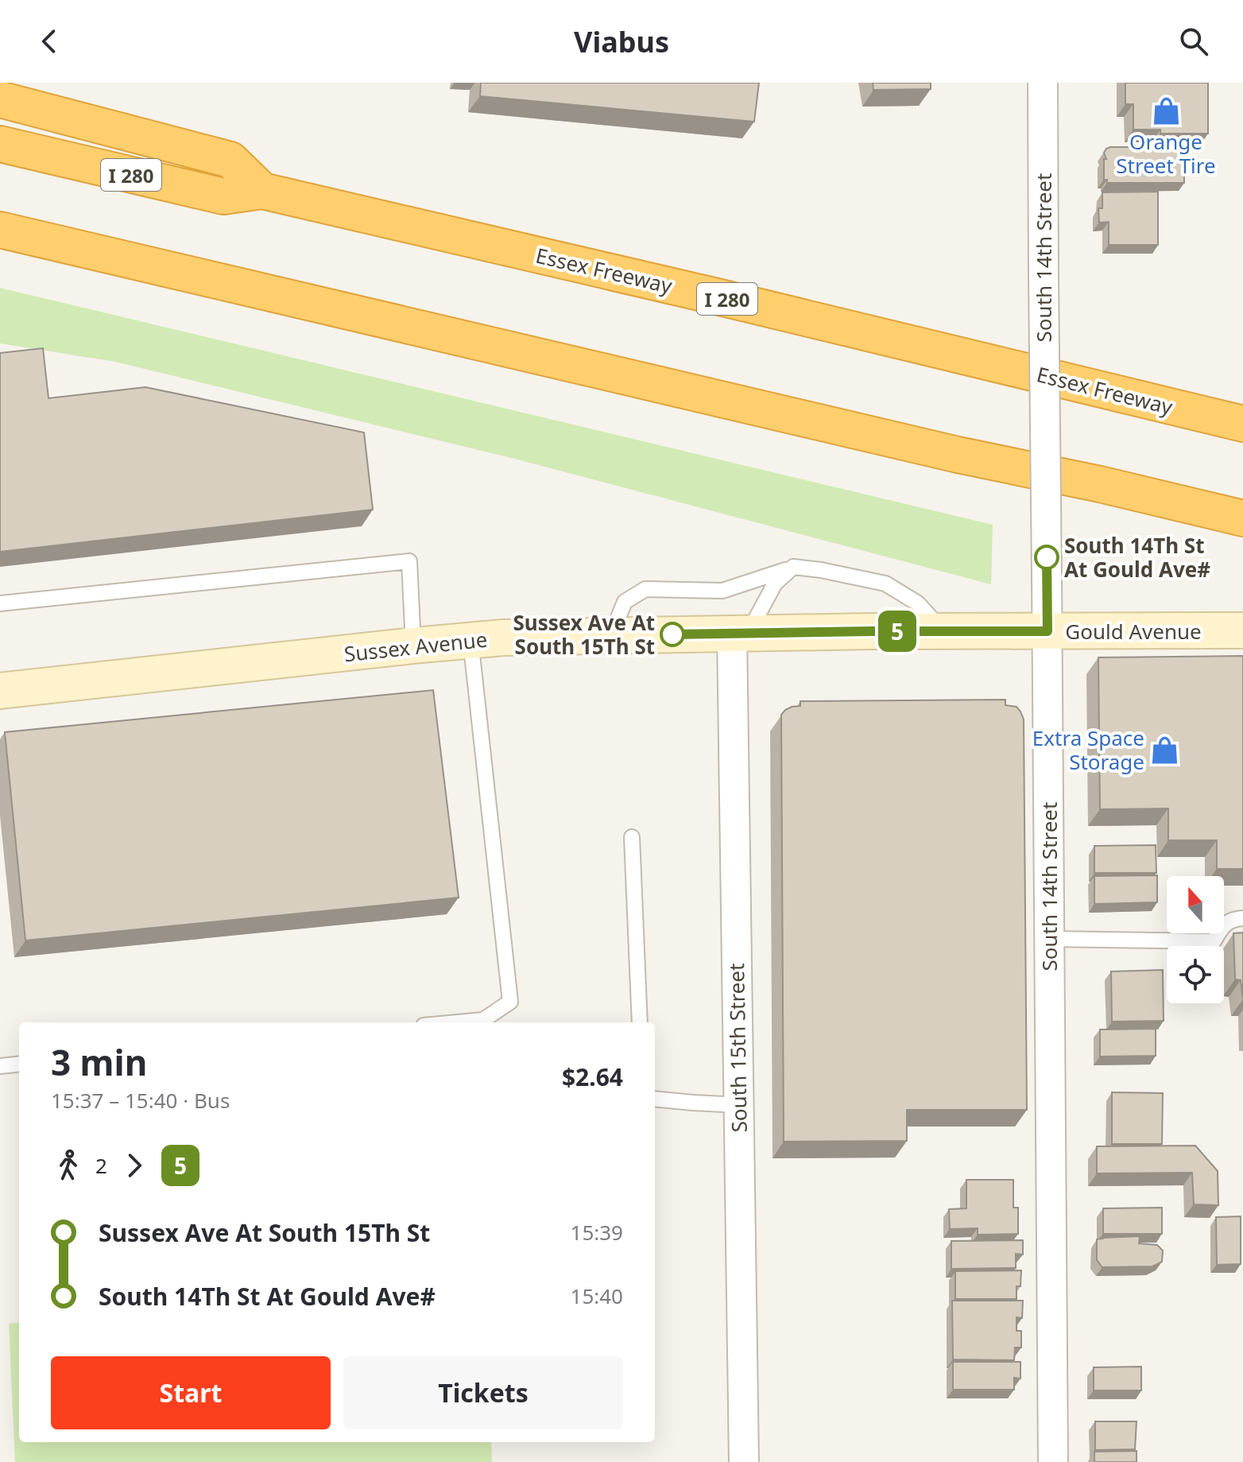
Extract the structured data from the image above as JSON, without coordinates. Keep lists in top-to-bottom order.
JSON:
{
  "streets": {
    "highway": ["I 280", "Essex Freeway"],
    "street": [
      "South 14th Street",
      "Gould Avenue",
      "Sussex Avenue",
      "South 15th Street"
    ]
  },
  "crossings": [
    ["South 14th Street", "Gould Avenue"],
    ["Gould Avenue", "Sussex Avenue"],
    ["Sussex Avenue", "South 15th Street"]
  ],
  "places": {
    "shop": ["Orange Street Tire", "Extra Space Storage"],
    "other": ["South 14Th St At Gould Ave#", "Sussex Ave At South 15Th St"]
  },
  "lines": ["bus line 5"],
  "north": "top",
  "page": {
    "header": "Viabus",
    "on_map": "5",
    "heading": ["3 min", "15:37 – 15:40 · Bus", "$2.64"],
    "legs": ["2", "5"],
    "list": [
      {
        "name": "Sussex Ave At South 15Th St",
        "value": "15:39"
      },
      {
        "name": "South 14Th St At Gould Ave#",
        "value": "15:40"
      }
    ],
    "buttons": ["Start", "Tickets"]
  }
}
